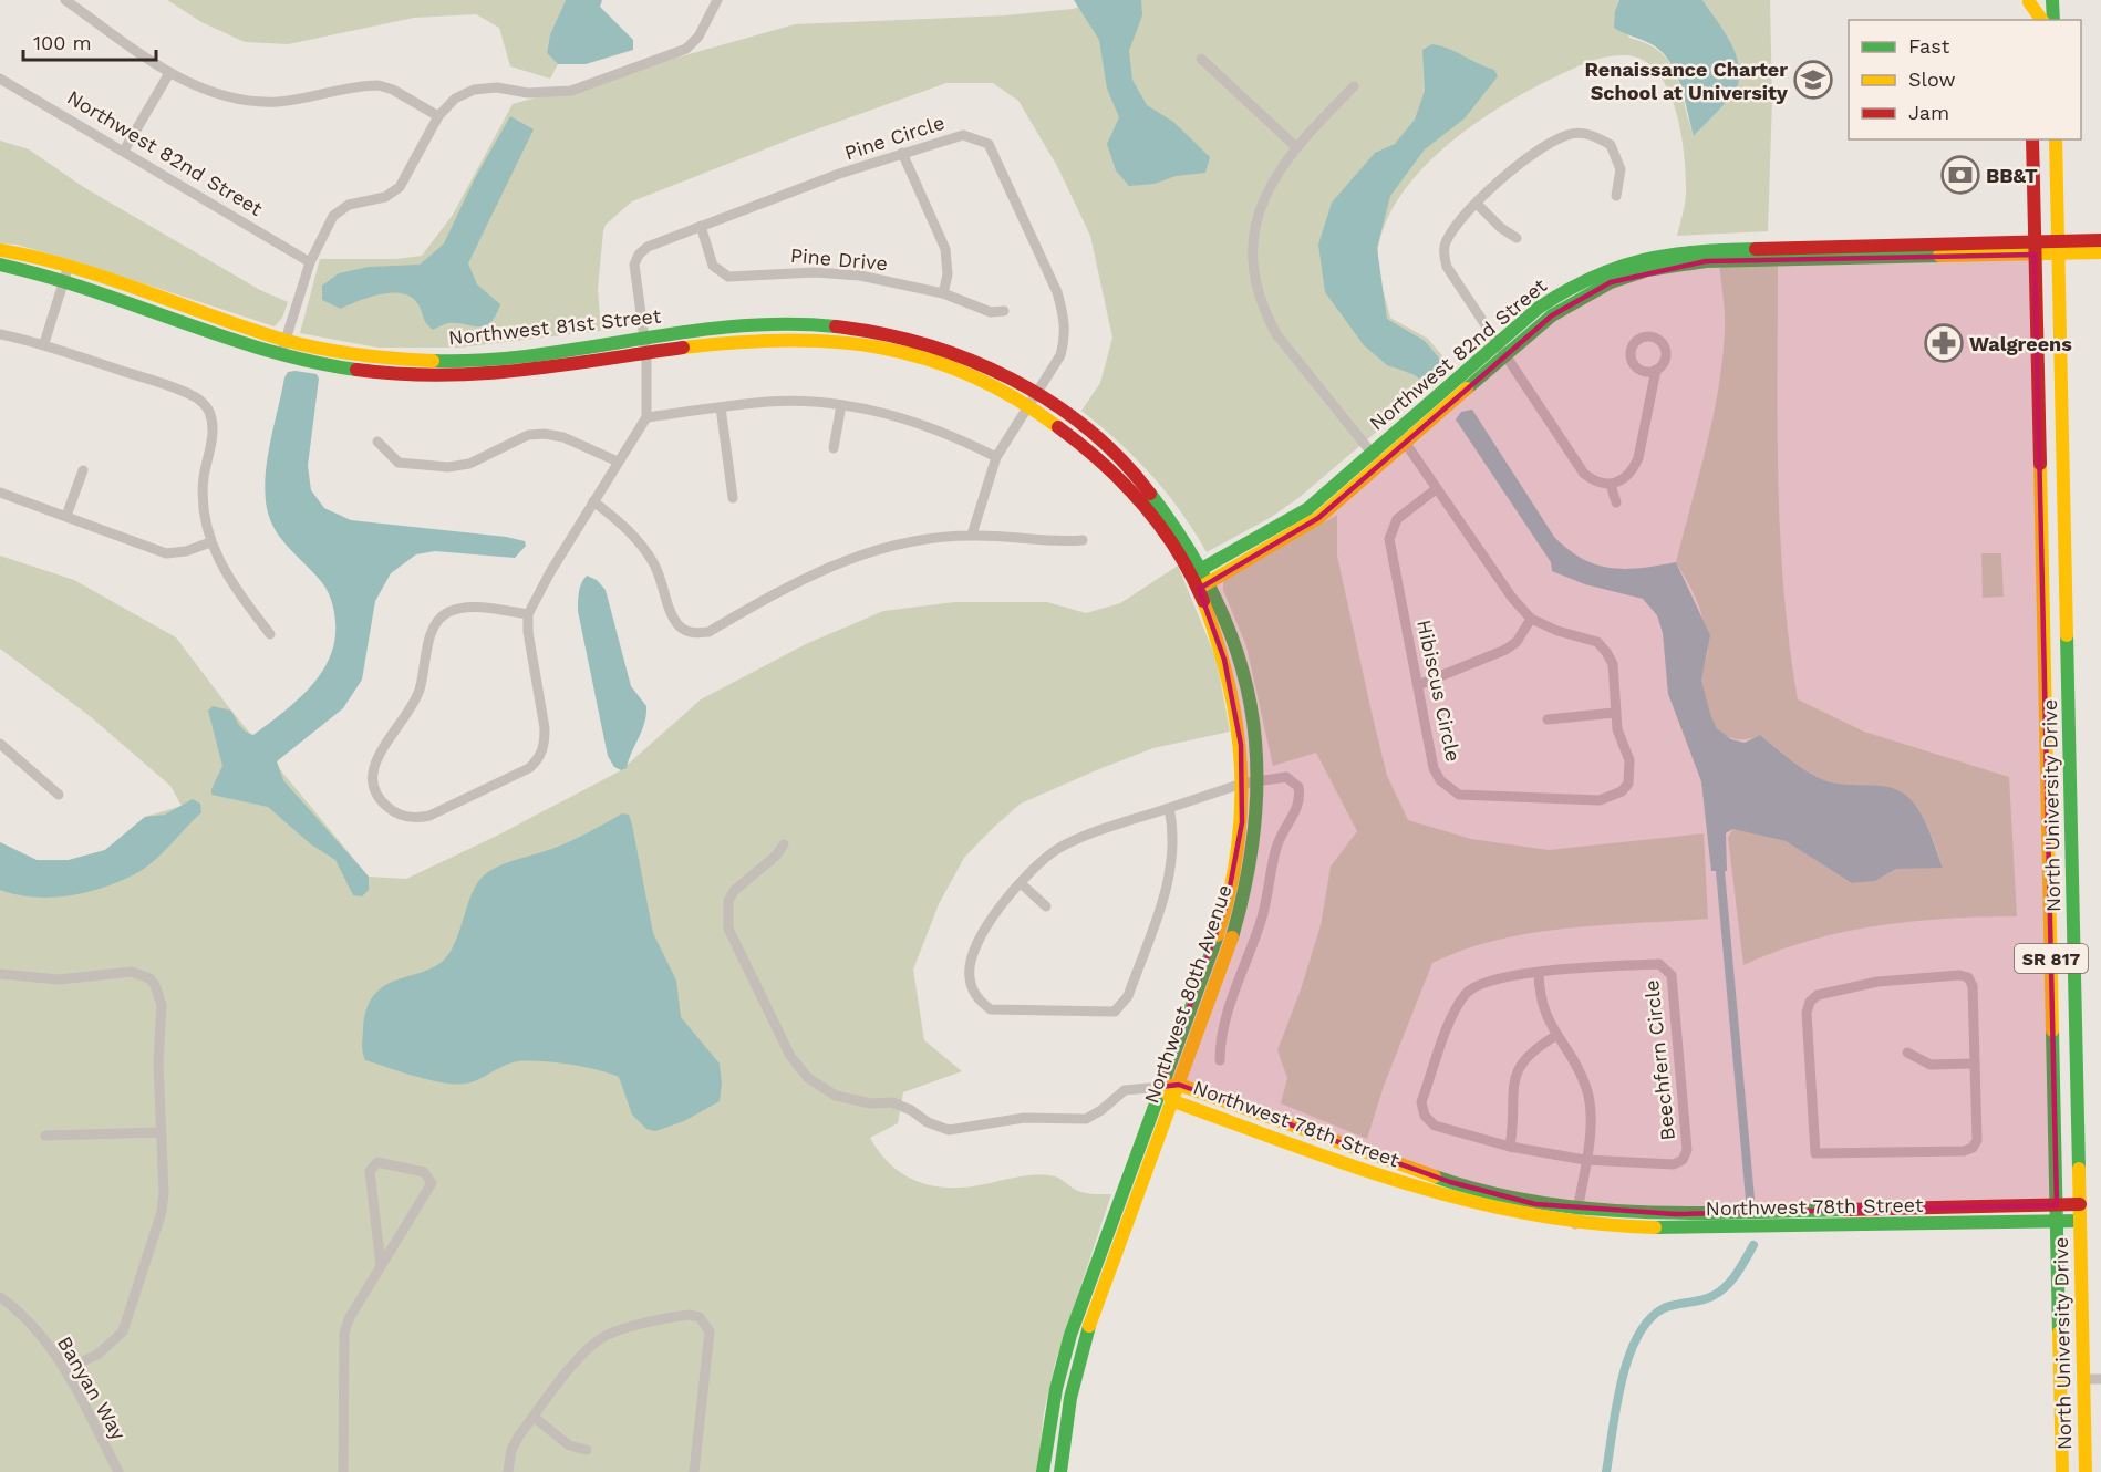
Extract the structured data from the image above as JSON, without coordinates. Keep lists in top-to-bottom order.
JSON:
{
  "streets": {
    "street": [
      "Pine Circle",
      "Northwest 82nd Street",
      "Pine Drive",
      "Northwest 81st Street",
      "Hibiscus Circle",
      "North University Drive",
      "SR 817",
      "Northwest 80th Avenue",
      "Beechfern Circle",
      "Northwest 78th Street",
      "Banyan Way"
    ]
  },
  "crossings": [
    ["Pine Circle", "Pine Drive"],
    ["Pine Circle", "Northwest 81st Street"],
    ["Pine Circle", "Northwest 80th Avenue"],
    ["Northwest 82nd Street", "Hibiscus Circle"],
    ["Northwest 82nd Street", "North University Drive"],
    ["Northwest 82nd Street", "Northwest 80th Avenue"],
    ["Northwest 81st Street", "Northwest 80th Avenue"],
    ["North University Drive", "Northwest 78th Street"],
    ["Northwest 80th Avenue", "Northwest 78th Street"]
  ],
  "places": {
    "school or university": ["Renaissance Charter School at University"],
    "bank": ["BB&T"],
    "pharmacy": ["Walgreens"]
  },
  "legend": ["Fast", "Slow", "Jam"],
  "scale_bar": "100 m"
}
